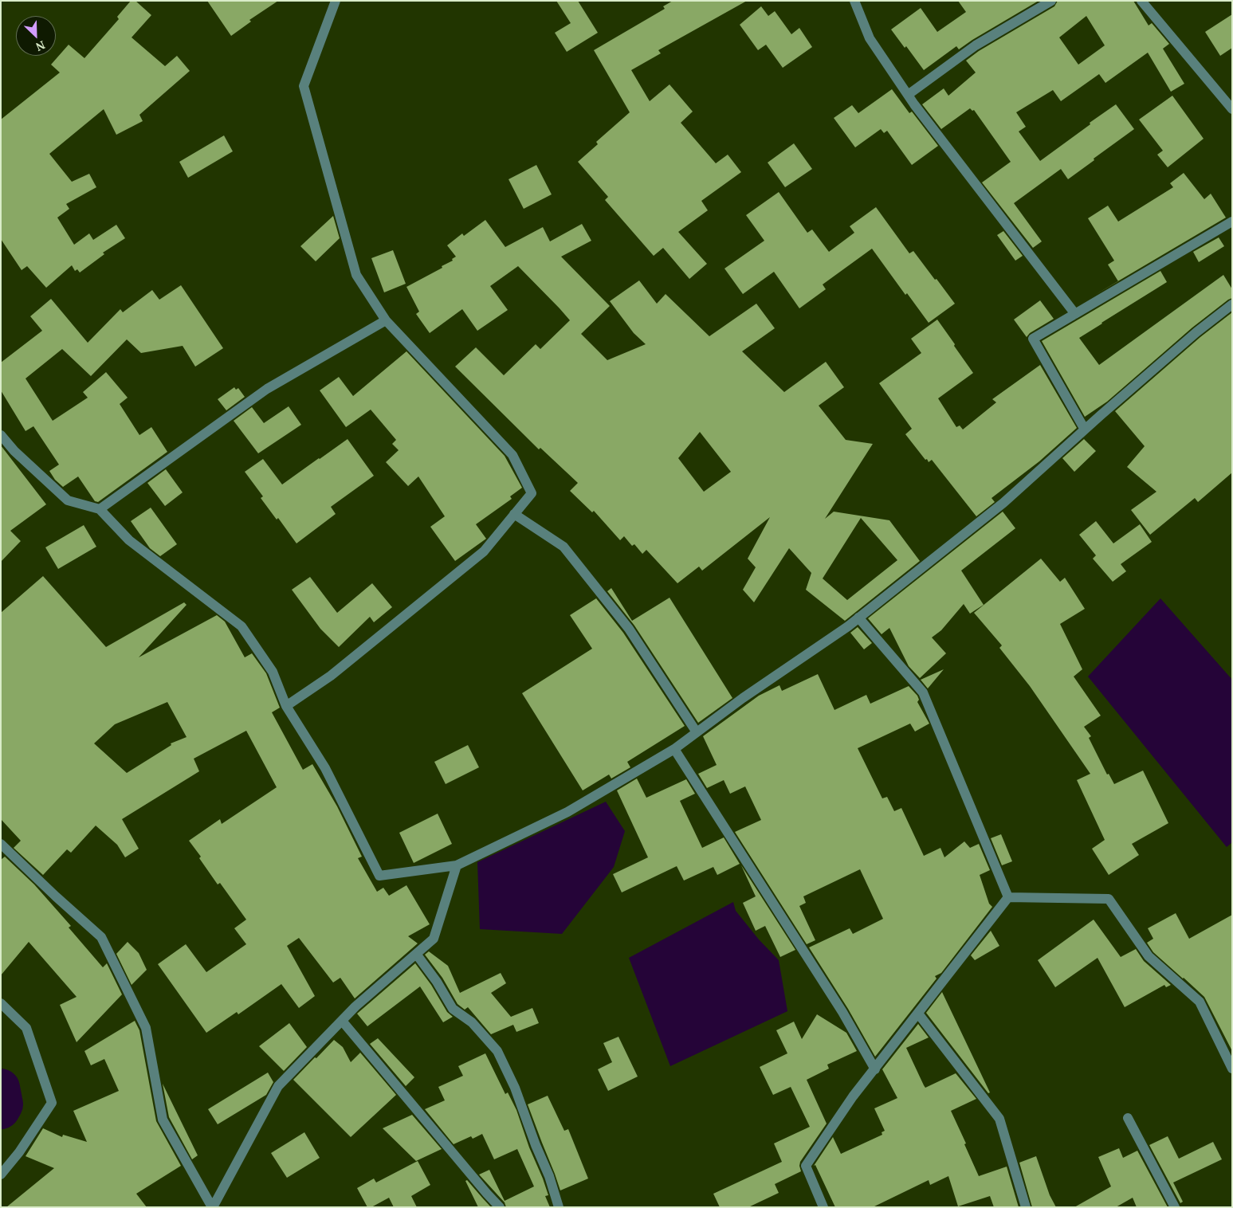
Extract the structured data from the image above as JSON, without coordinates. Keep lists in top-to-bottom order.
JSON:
{
  "north": "bottom right"
}
